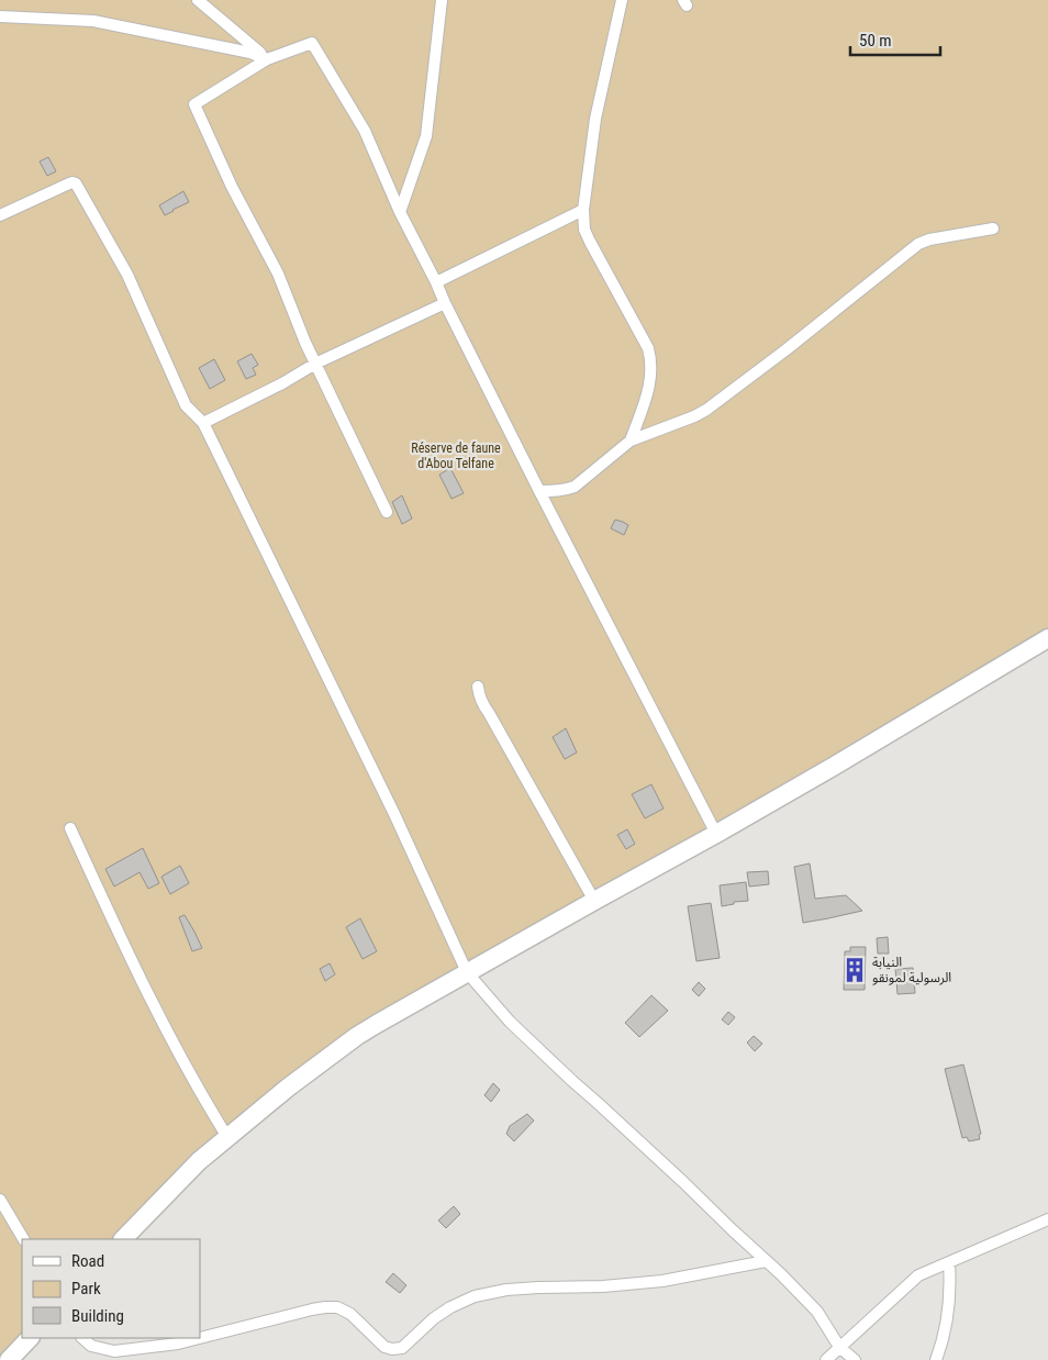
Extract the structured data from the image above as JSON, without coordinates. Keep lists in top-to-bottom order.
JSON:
{
  "parks": ["Réserve de faune d'Abou Telfane"],
  "places": {
    "building": ["النيابة الرسولية لمونقو"]
  },
  "legend": ["Road", "Park", "Building"],
  "scale_bar": "50 m"
}
